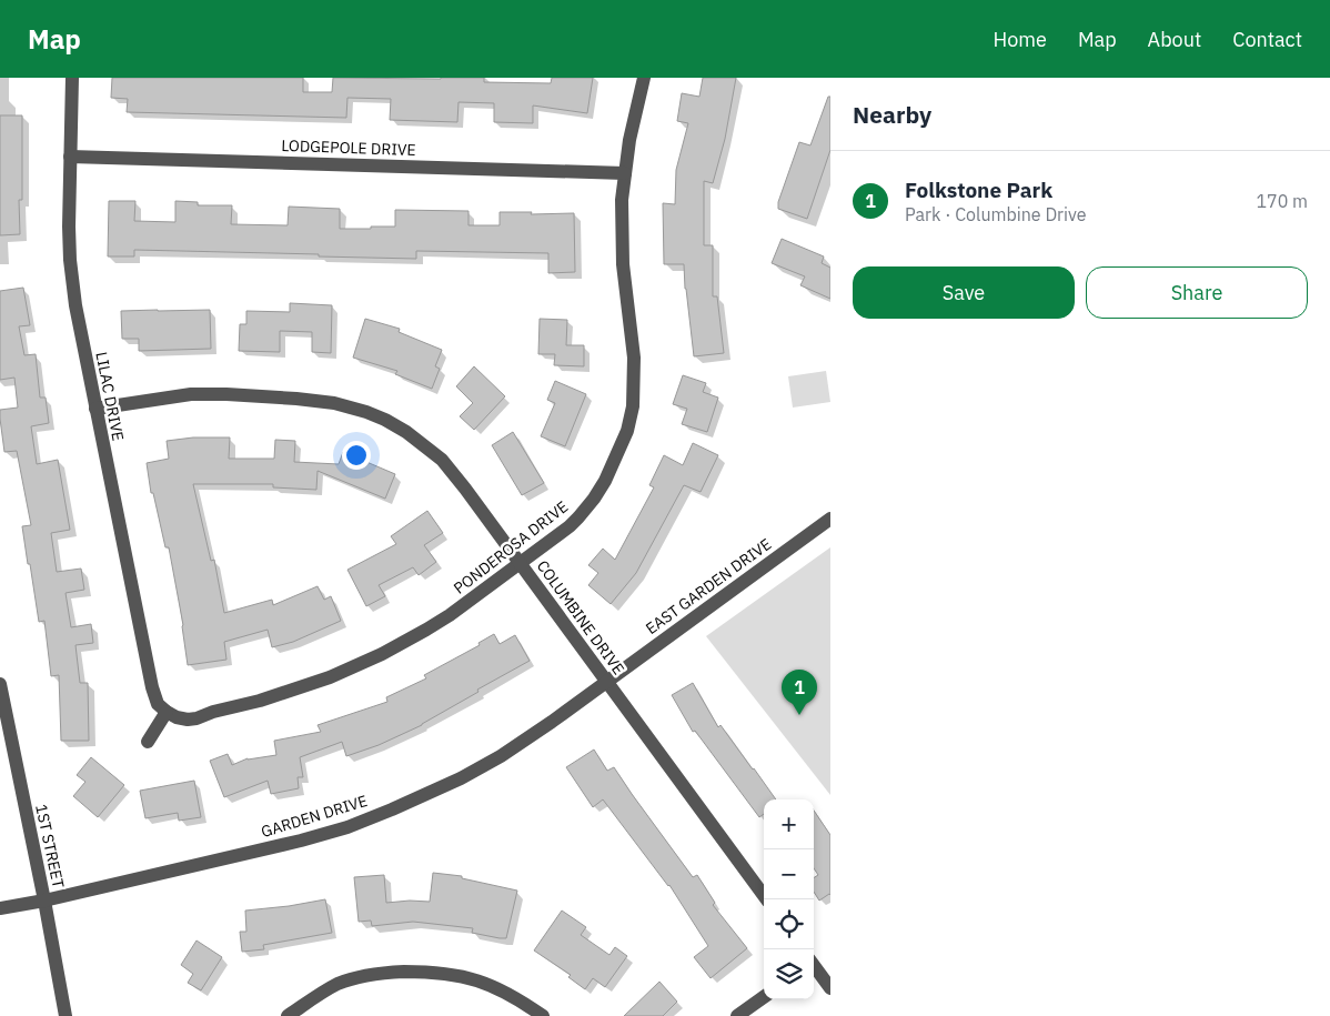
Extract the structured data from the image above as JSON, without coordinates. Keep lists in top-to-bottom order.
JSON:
{
  "streets": {
    "street": [
      "LODGEPOLE DRIVE",
      "LILAC DRIVE",
      "PONDEROSA DRIVE",
      "EAST GARDEN DRIVE",
      "COLUMBINE DRIVE",
      "GARDEN DRIVE",
      "1ST STREET"
    ]
  },
  "crossings": [
    ["LODGEPOLE DRIVE", "LILAC DRIVE"],
    ["LODGEPOLE DRIVE", "PONDEROSA DRIVE"],
    ["LILAC DRIVE", "PONDEROSA DRIVE"],
    ["LILAC DRIVE", "COLUMBINE DRIVE"],
    ["PONDEROSA DRIVE", "COLUMBINE DRIVE"],
    ["EAST GARDEN DRIVE", "COLUMBINE DRIVE"],
    ["EAST GARDEN DRIVE", "GARDEN DRIVE"],
    ["COLUMBINE DRIVE", "GARDEN DRIVE"],
    ["GARDEN DRIVE", "1ST STREET"]
  ],
  "page": {
    "header": "Map",
    "nav": [
      "Home",
      "Map",
      "About",
      "Contact"
    ],
    "heading": "Nearby",
    "list": [
      {
        "mark": "1",
        "name": "Folkstone Park",
        "note": "Park · Columbine Drive",
        "value": "170 m"
      }
    ],
    "buttons": ["Save", "Share"],
    "pins": "1",
    "map_buttons": ["+", "−"]
  }
}
